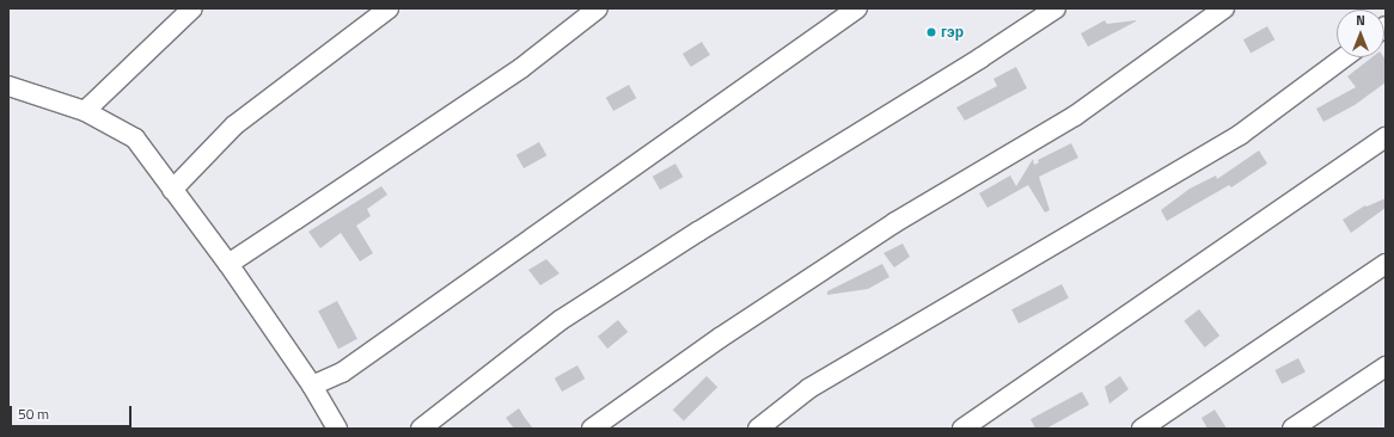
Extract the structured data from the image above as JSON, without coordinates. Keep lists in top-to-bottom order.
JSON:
{
  "places": ["гэр"],
  "scale_bar": "50 m",
  "north": "top"
}
